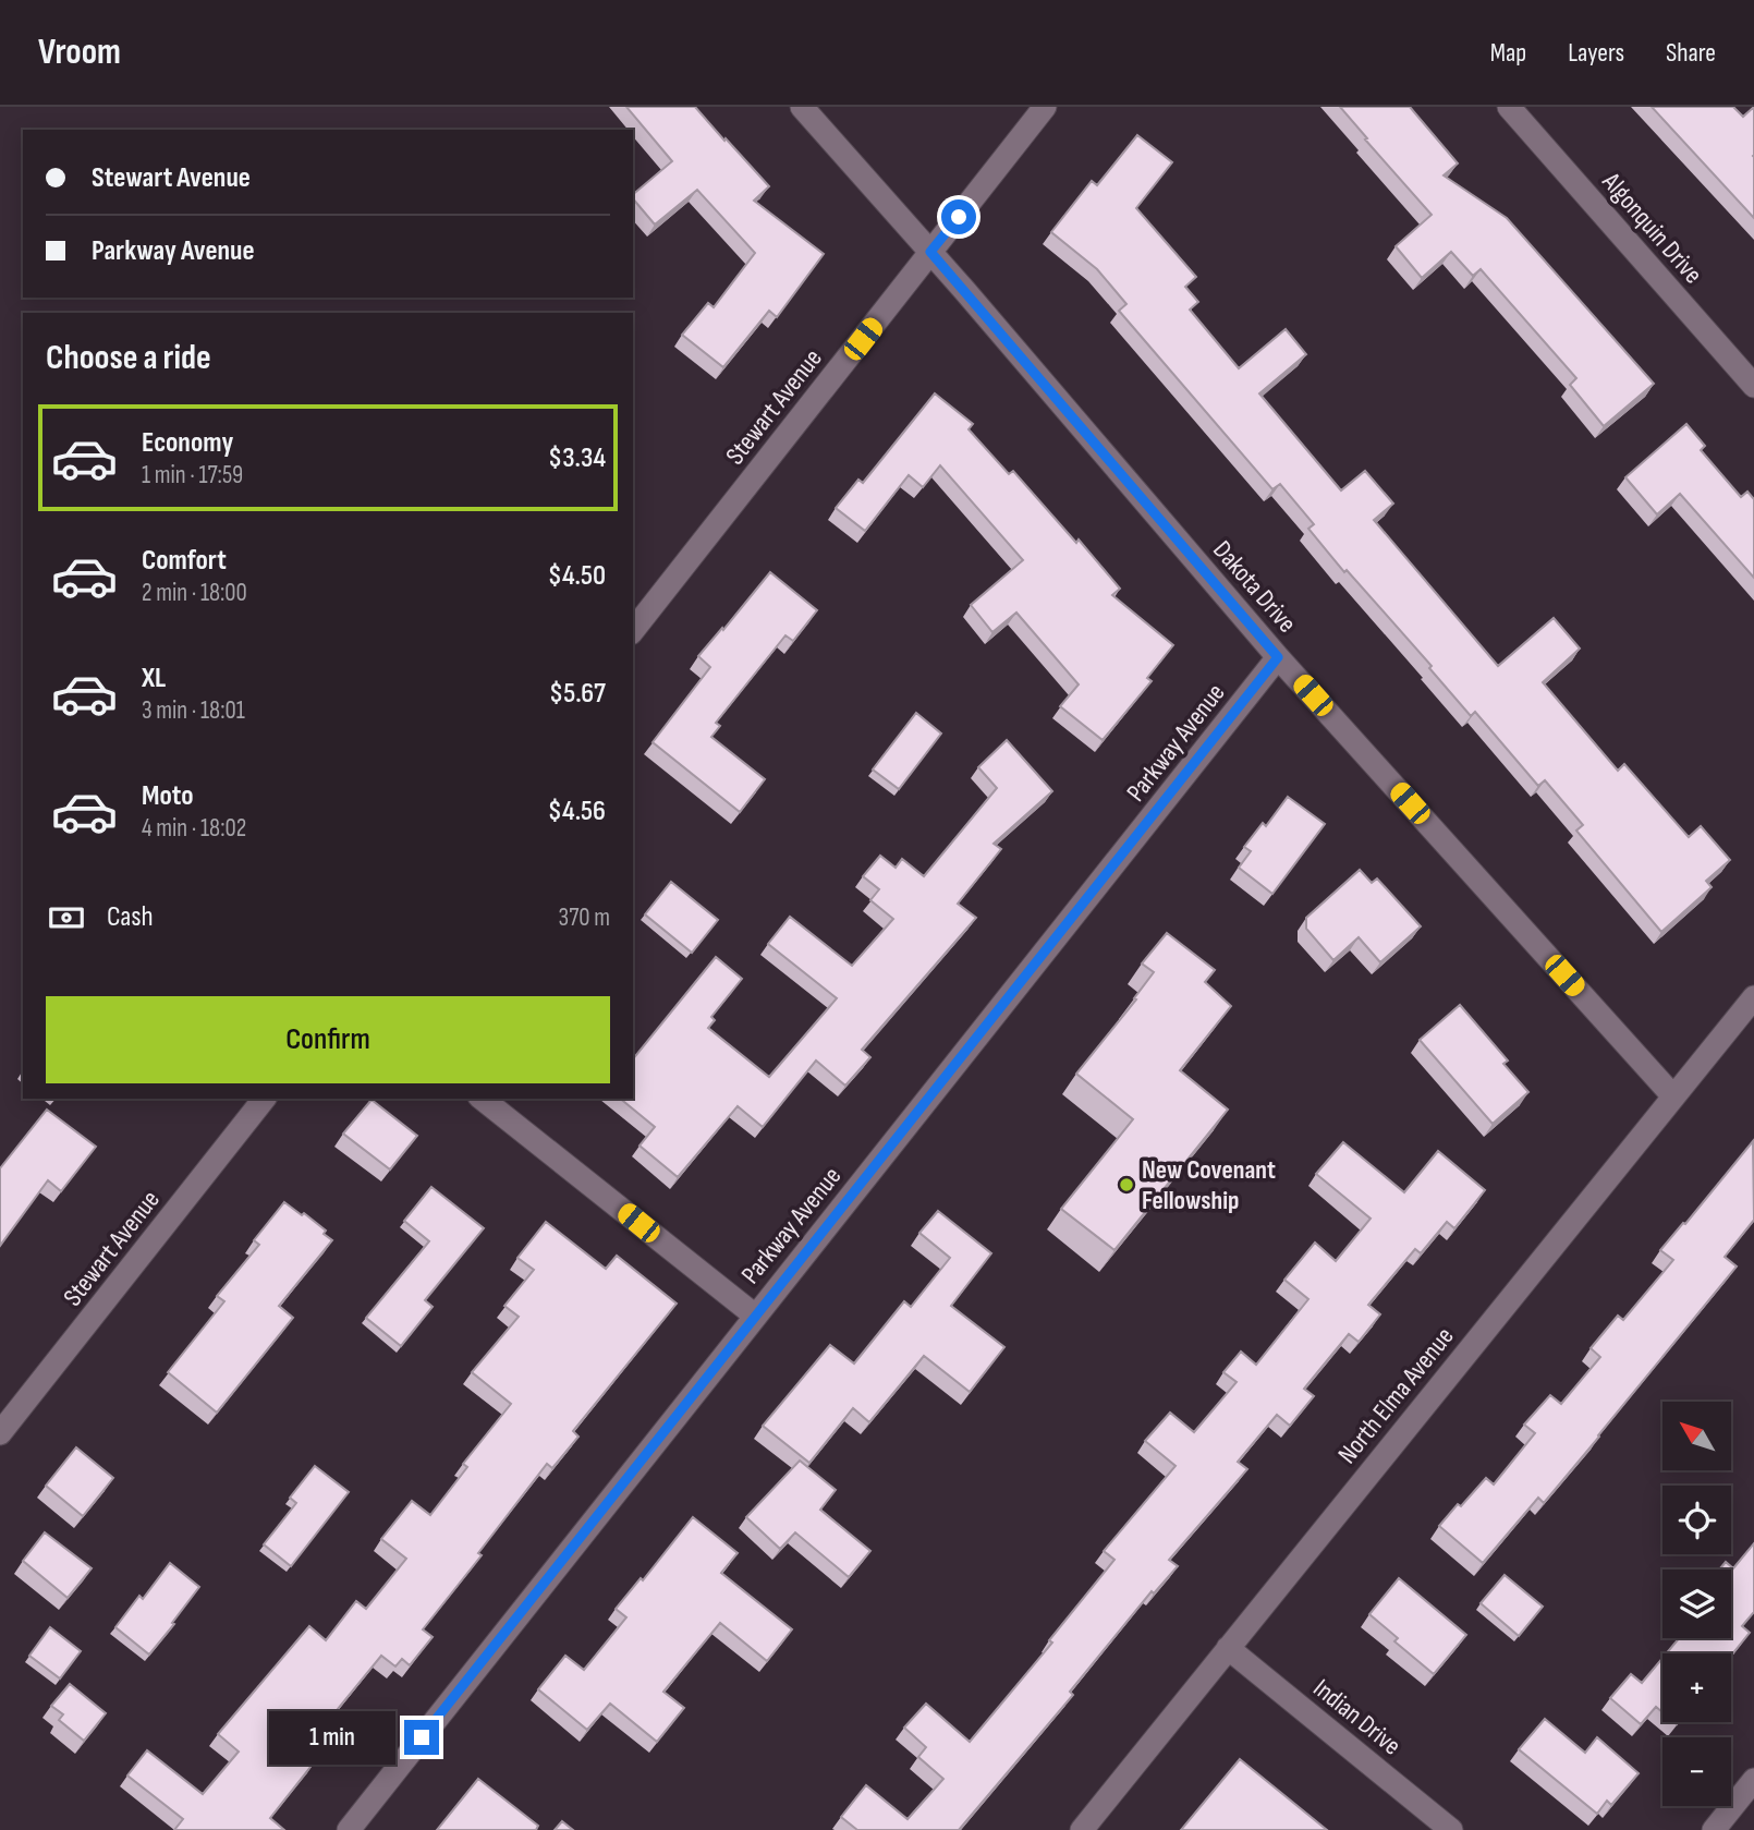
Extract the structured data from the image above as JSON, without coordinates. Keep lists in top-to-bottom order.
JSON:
{
  "streets": {
    "street": [
      "Algonquin Drive",
      "Stewart Avenue",
      "Dakota Drive",
      "Parkway Avenue",
      "North Elma Avenue",
      "Indian Drive"
    ]
  },
  "crossings": [
    ["Stewart Avenue", "Dakota Drive"],
    ["Dakota Drive", "Parkway Avenue"],
    ["Dakota Drive", "North Elma Avenue"],
    ["North Elma Avenue", "Indian Drive"]
  ],
  "places": ["New Covenant Fellowship"],
  "north": "top left",
  "page": {
    "header": "Vroom",
    "nav": ["Map", "Layers", "Share"],
    "banner": ["Stewart Avenue", "Parkway Avenue"],
    "heading": "Choose a ride",
    "list": [
      {
        "name": "Economy",
        "note": "1 min · 17:59",
        "value": "$3.34"
      },
      {
        "name": "Comfort",
        "note": "2 min · 18:00",
        "value": "$4.50"
      },
      {
        "name": "XL",
        "note": "3 min · 18:01",
        "value": "$5.67"
      },
      {
        "name": "Moto",
        "note": "4 min · 18:02",
        "value": "$4.56"
      }
    ],
    "pay": ["Cash", "370 m"],
    "buttons": "Confirm",
    "map_buttons": ["+", "−"],
    "bubble": "1 min"
  }
}
